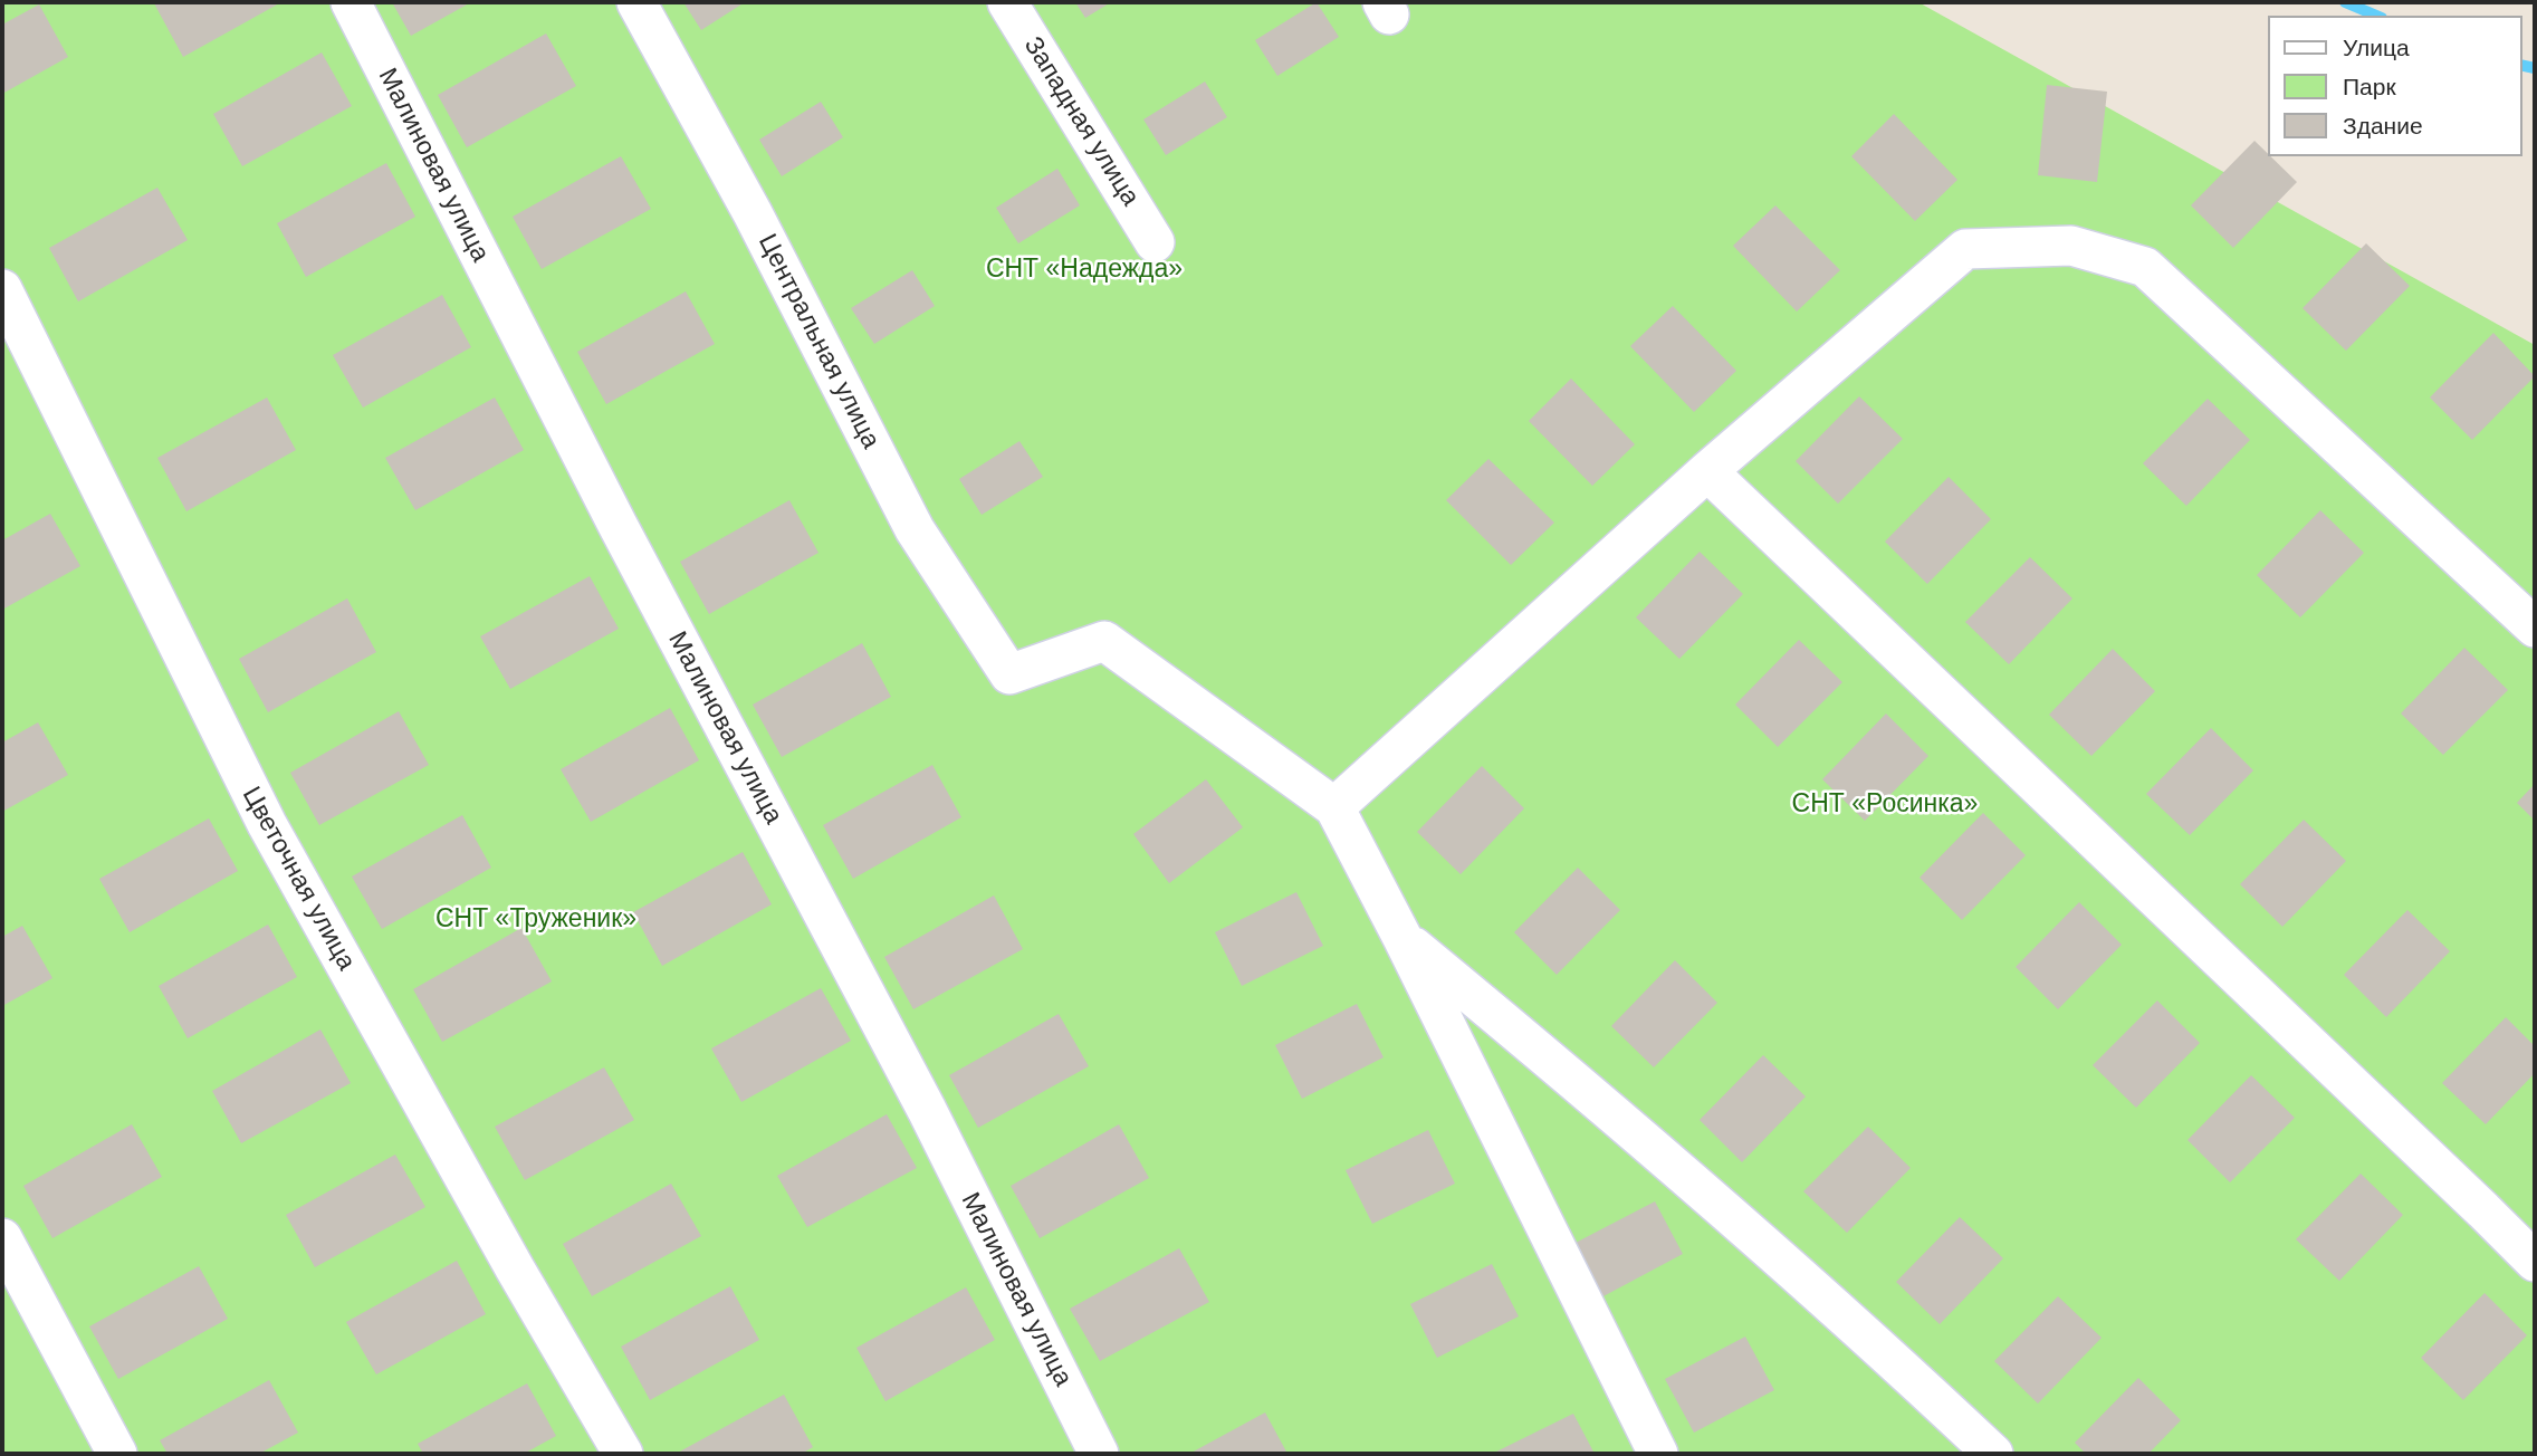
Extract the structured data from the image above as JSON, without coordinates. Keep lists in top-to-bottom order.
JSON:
{
  "streets": {
    "street": [
      "Западная улица",
      "Малиновая улица",
      "Центральная улица",
      "Цветочная улица"
    ]
  },
  "parks": ["СНТ «Надежда»", "СНТ «Росинка»", "СНТ «Труженик»"],
  "legend": ["Улица", "Парк", "Здание"]
}
